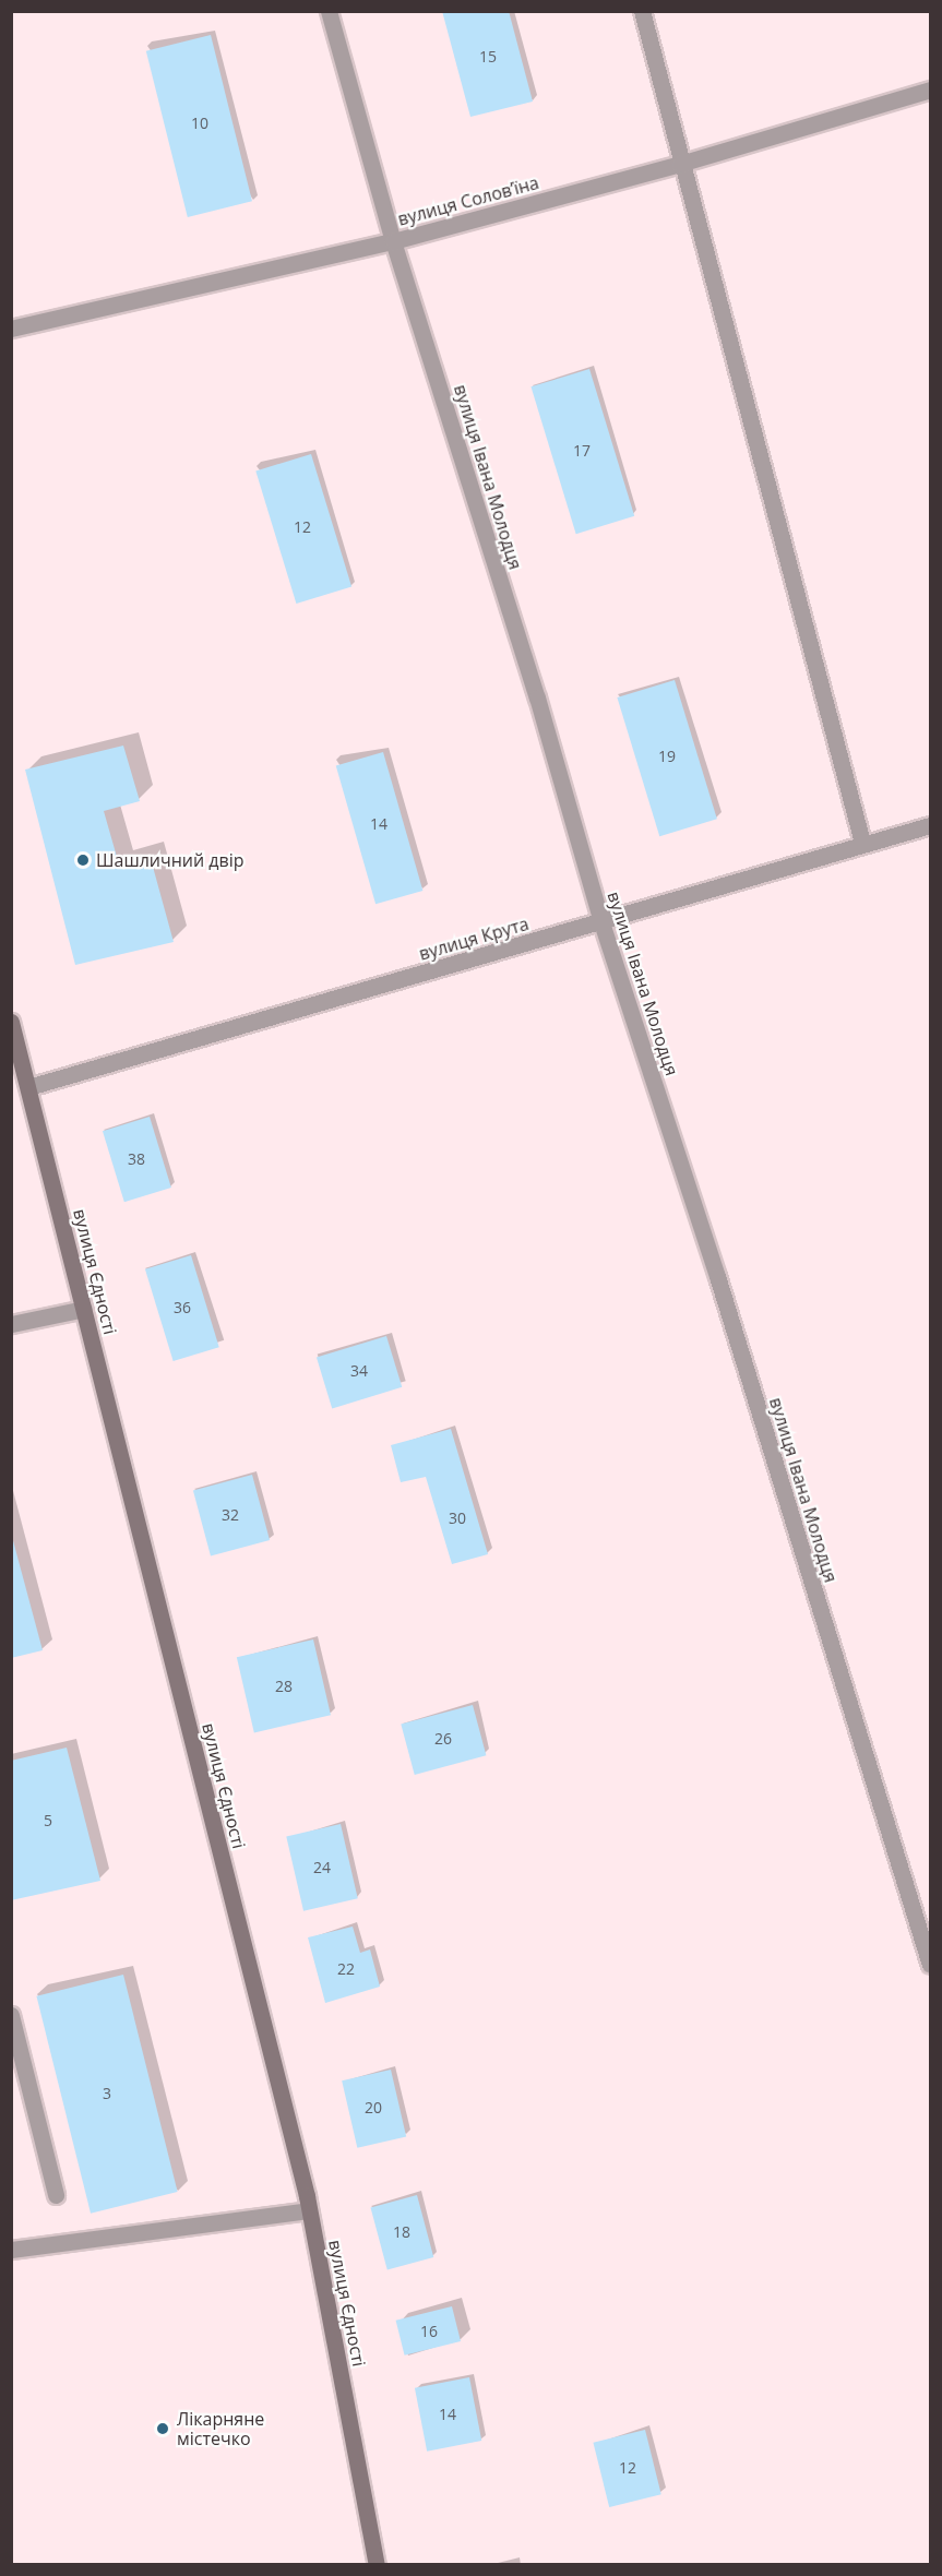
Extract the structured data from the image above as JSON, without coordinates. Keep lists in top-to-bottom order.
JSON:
{
  "streets": {
    "main road": ["вулиця Єдності"],
    "street": ["вулиця Соловʼїна", "вулиця Івана Молодця", "вулиця Крута"]
  },
  "crossings": [
    ["вулиця Соловʼїна", "вулиця Івана Молодця"],
    ["вулиця Івана Молодця", "вулиця Крута"],
    ["вулиця Крута", "вулиця Єдності"]
  ],
  "places": ["Шашличний двір", "Лікарняне містечко"],
  "house_numbers": [
    "15",
    "10",
    "17",
    "12",
    "19",
    "14",
    "38",
    "36",
    "34",
    "32",
    "30",
    "28",
    "26",
    "5",
    "24",
    "22",
    "3",
    "20",
    "18",
    "16",
    "14",
    "12"
  ]
}
